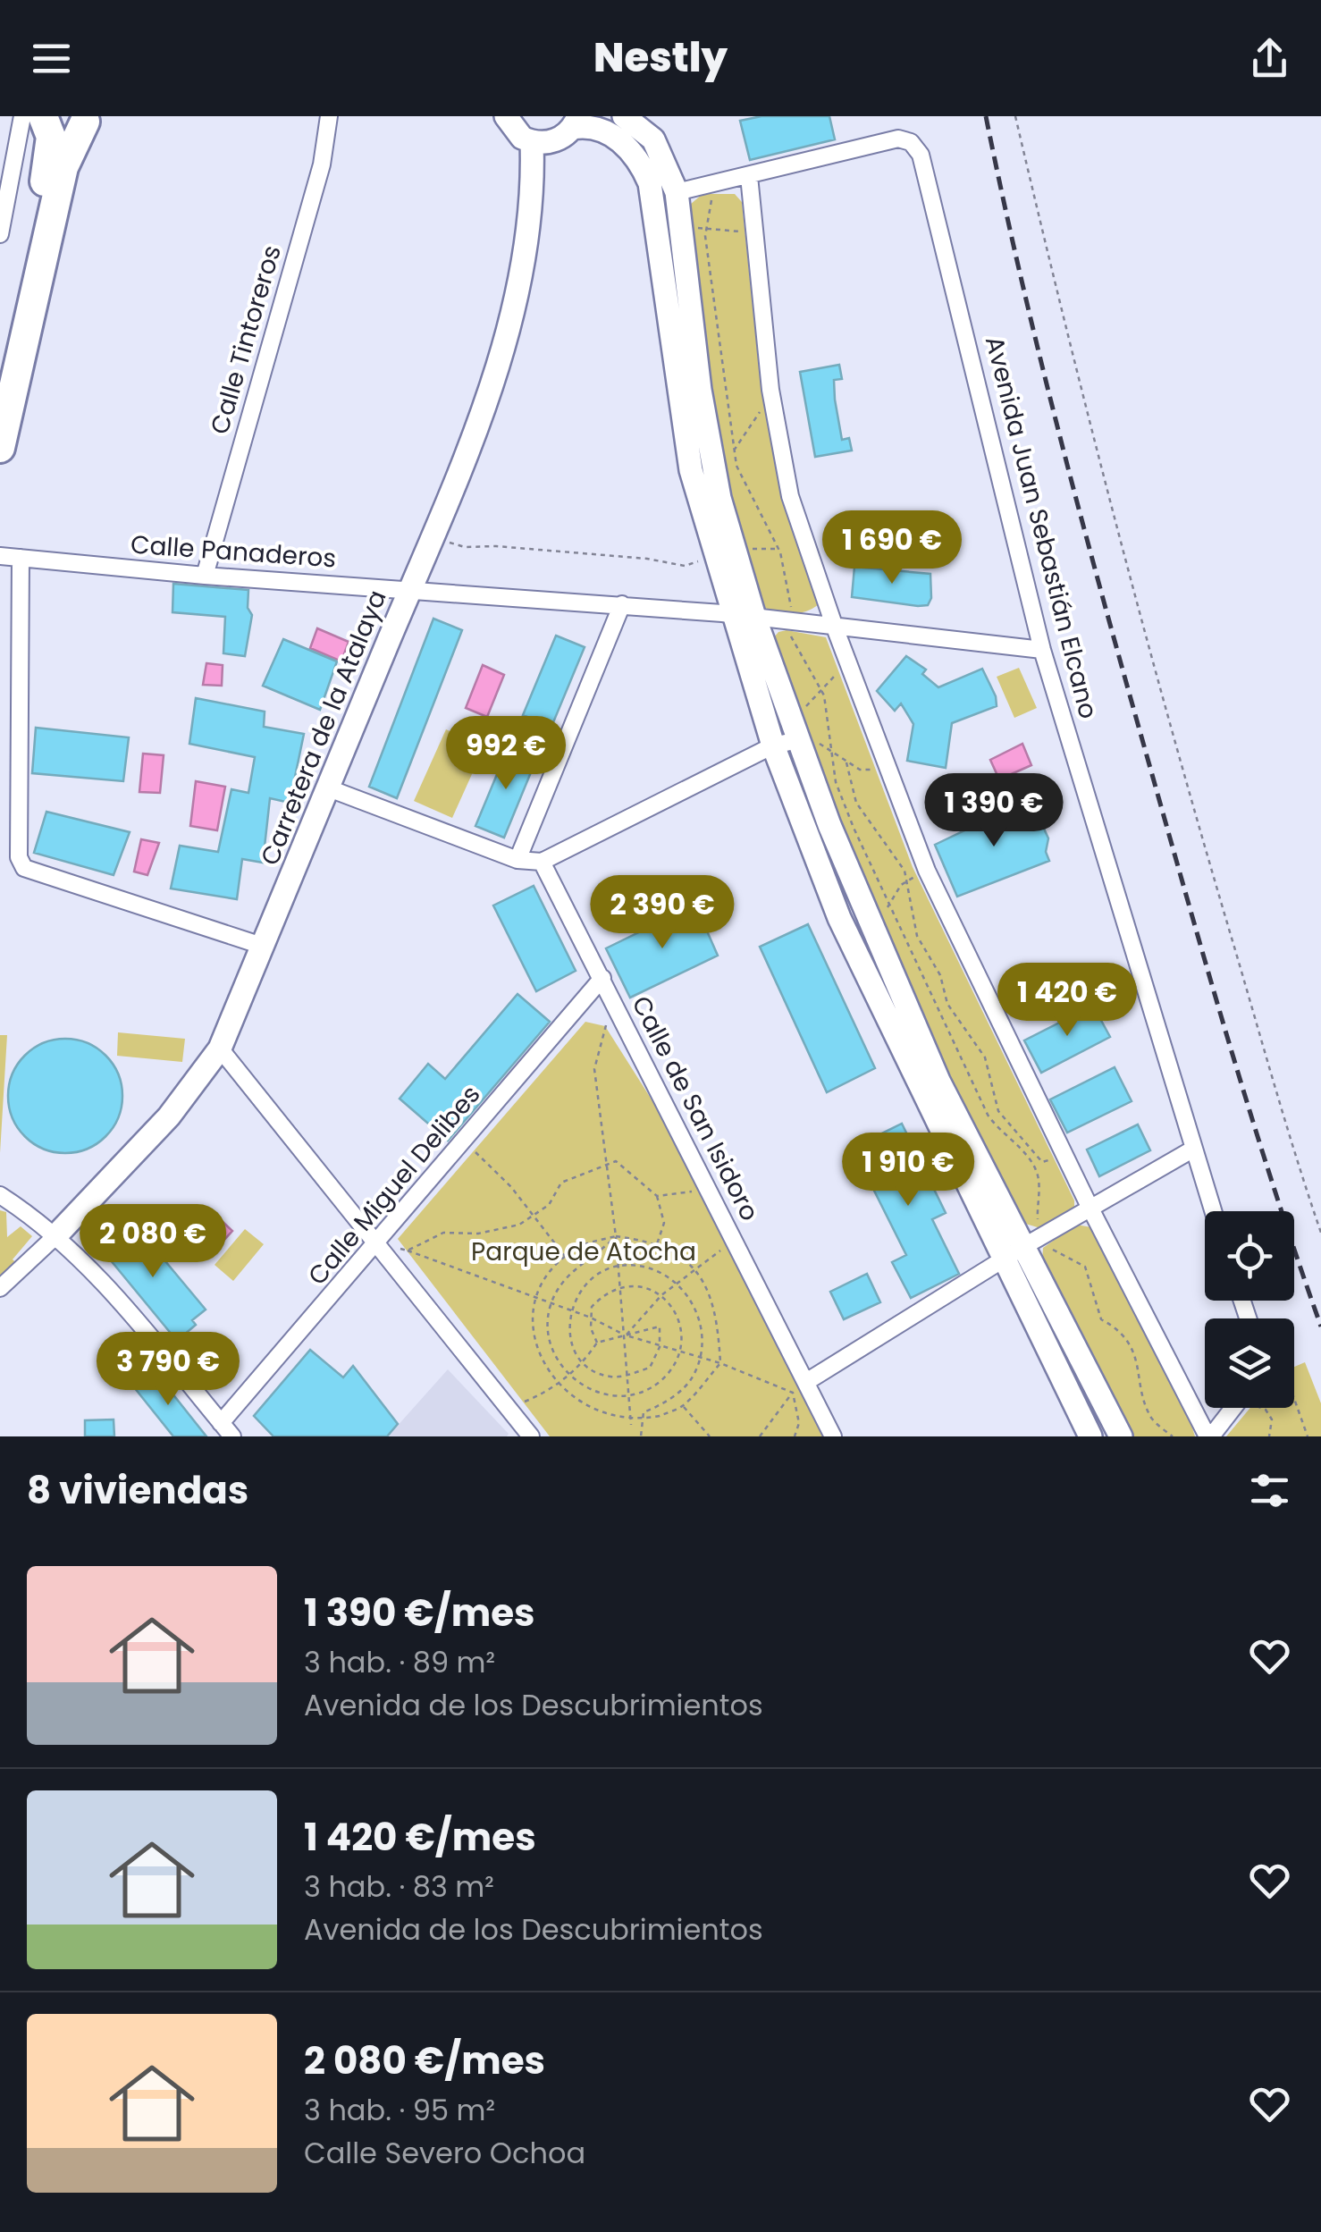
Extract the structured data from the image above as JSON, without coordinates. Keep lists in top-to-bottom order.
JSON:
{
  "streets": {
    "street": [
      "Calle Tintoreros",
      "Avenida Juan Sebastián Elcano",
      "Calle Panaderos",
      "Carretera de la Atalaya",
      "Calle de San Isidoro",
      "Calle Miguel Delibes"
    ]
  },
  "crossings": [
    ["Calle Tintoreros", "Calle Panaderos"],
    ["Avenida Juan Sebastián Elcano", "Calle Panaderos"],
    ["Calle Panaderos", "Carretera de la Atalaya"],
    ["Calle de San Isidoro", "Calle Miguel Delibes"]
  ],
  "parks": ["Parque de Atocha"],
  "page": {
    "header": "Nestly",
    "price": [
      "1 690 €",
      "992 €",
      "1 390 €",
      "2 390 €",
      "1 420 €",
      "1 910 €",
      "2 080 €",
      "3 790 €"
    ],
    "heading": "8 viviendas",
    "list": [
      {
        "name": "1 390 €/mes",
        "note": "3 hab. · 89 m² · Avenida de los Descubrimientos"
      },
      {
        "name": "1 420 €/mes",
        "note": "3 hab. · 83 m² · Avenida de los Descubrimientos"
      },
      {
        "name": "2 080 €/mes",
        "note": "3 hab. · 95 m² · Calle Severo Ochoa"
      }
    ]
  }
}
